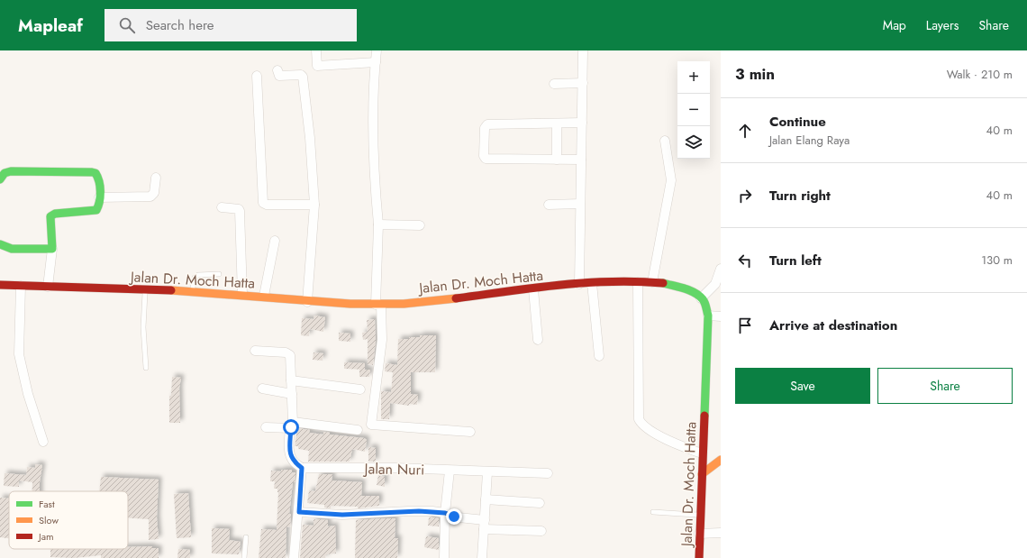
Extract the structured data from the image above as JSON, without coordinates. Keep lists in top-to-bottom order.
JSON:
{
  "streets": {
    "main road": ["Jalan Dr. Moch Hatta"],
    "street": ["Jalan Nuri"]
  },
  "legend": ["Fast", "Slow", "Jam"],
  "page": {
    "header": "Mapleaf",
    "search": "Search here",
    "nav": ["Map", "Layers", "Share"],
    "heading": ["3 min", "Walk · 210 m"],
    "map_buttons": ["+", "−"],
    "list": [
      ["Continue", "Jalan Elang Raya", "40 m"],
      ["Turn right", "40 m"],
      ["Turn left", "130 m"],
      "Arrive at destination"
    ],
    "buttons": ["Save", "Share"]
  }
}
